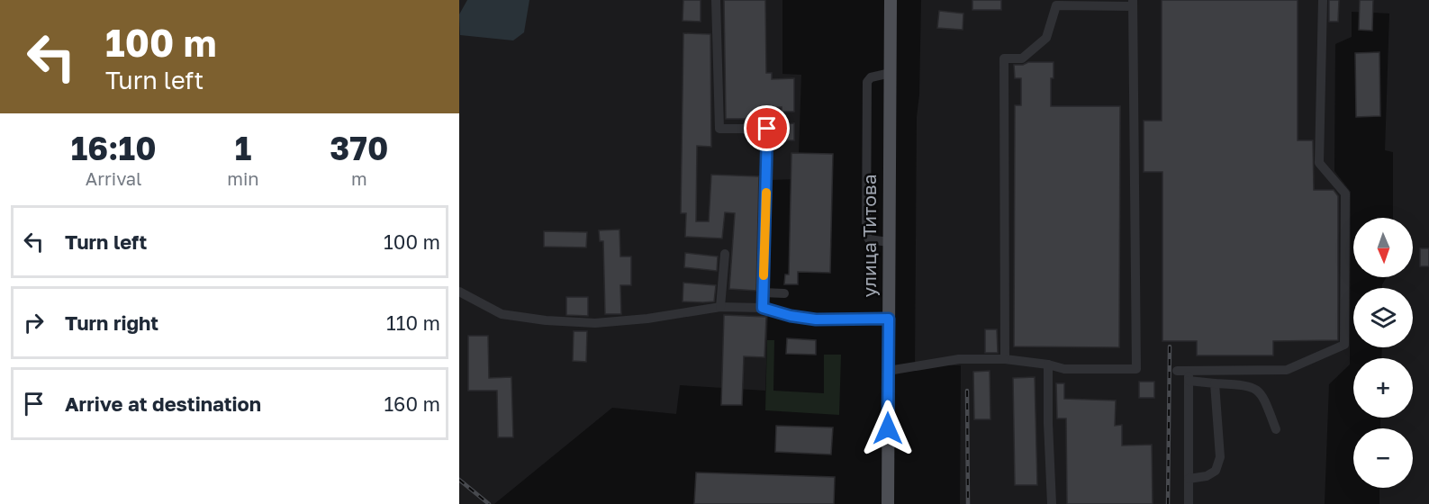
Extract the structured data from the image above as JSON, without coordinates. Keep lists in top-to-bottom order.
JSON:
{
  "streets": {
    "main road": ["улица Титова"]
  },
  "north": "bottom",
  "page": {
    "turn": ["100 m", "Turn left"],
    "eta": [
      "16:10",
      "Arrival",
      "1",
      "min",
      "370",
      "m"
    ],
    "list": [
      {
        "name": "Turn left",
        "value": "100 m"
      },
      {
        "name": "Turn right",
        "value": "110 m"
      },
      {
        "name": "Arrive at destination",
        "value": "160 m"
      }
    ],
    "map_buttons": ["+", "−"]
  }
}
